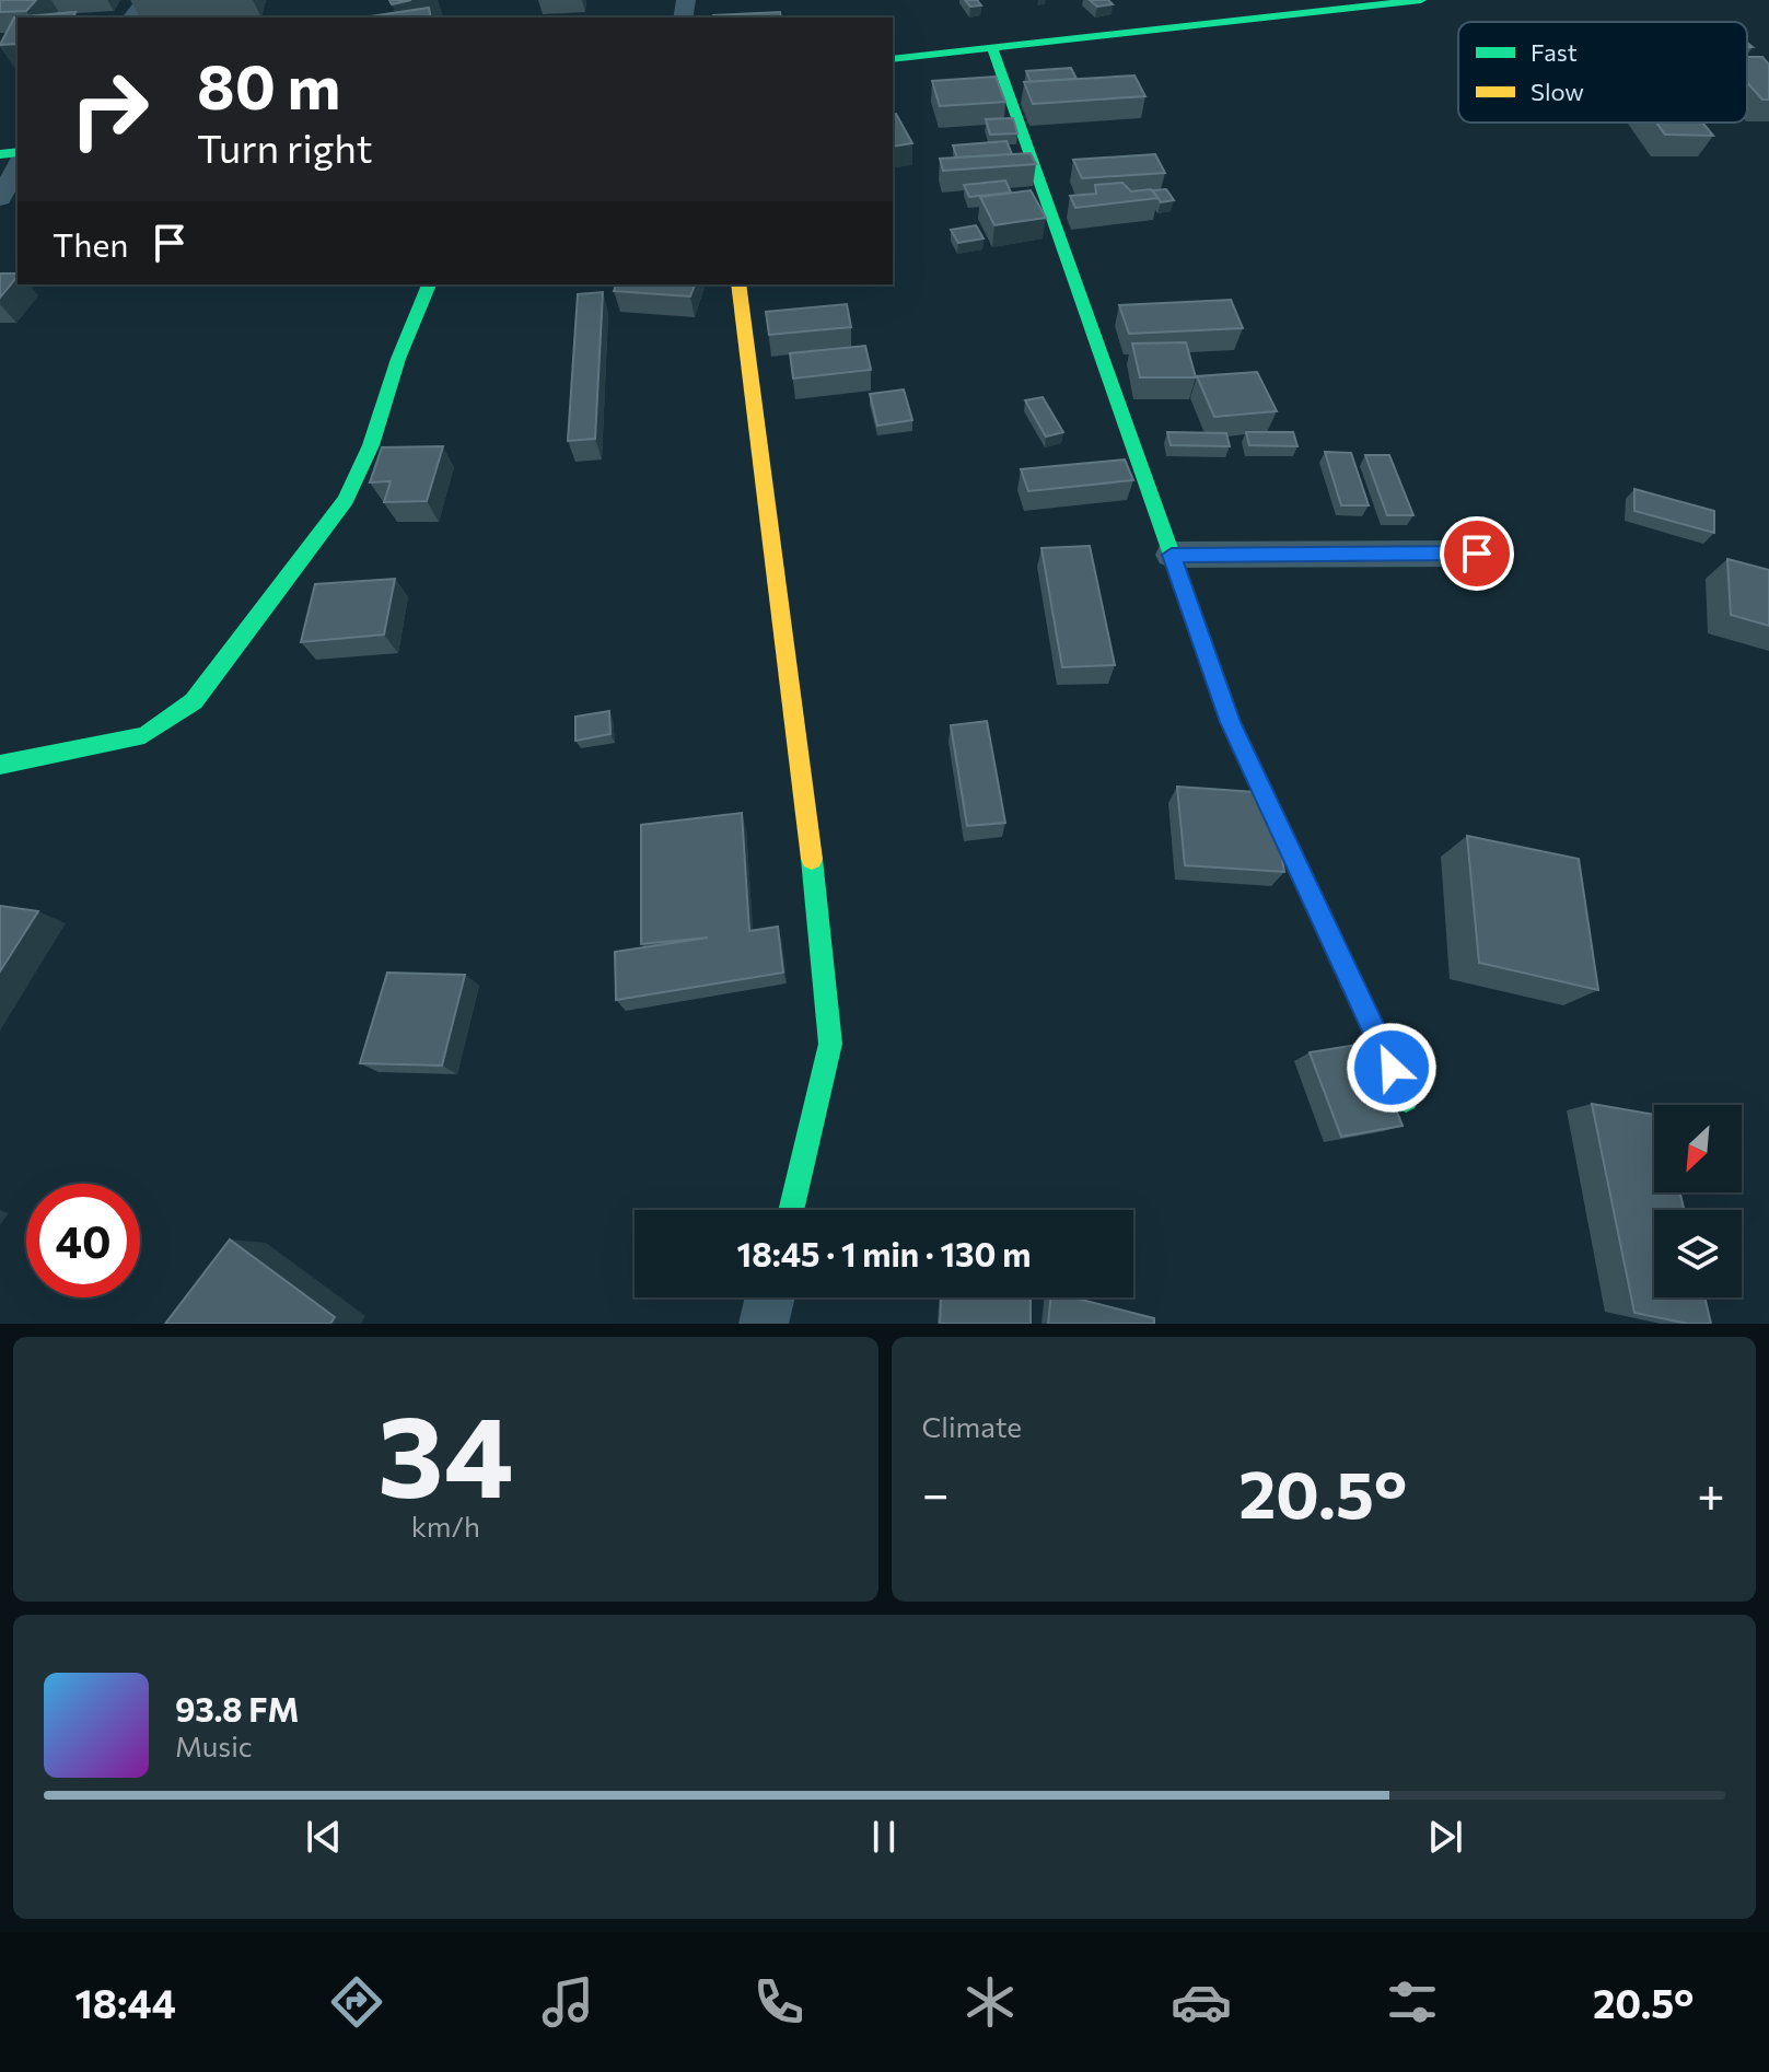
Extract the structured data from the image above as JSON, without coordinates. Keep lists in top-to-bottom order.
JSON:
{
  "legend": ["Fast", "Slow"],
  "north": "bottom left",
  "page": {
    "turn": ["80 m", "Turn right"],
    "then": "Then",
    "limit": "40",
    "trip": "18:45 · 1 min · 130 m",
    "tile": [
      ["34", "km/h"],
      "Climate"
    ],
    "heat": ["−", "20.5°", "+"],
    "song": ["93.8 FM", "Music"],
    "tabs": ["18:44", "20.5°"]
  }
}
